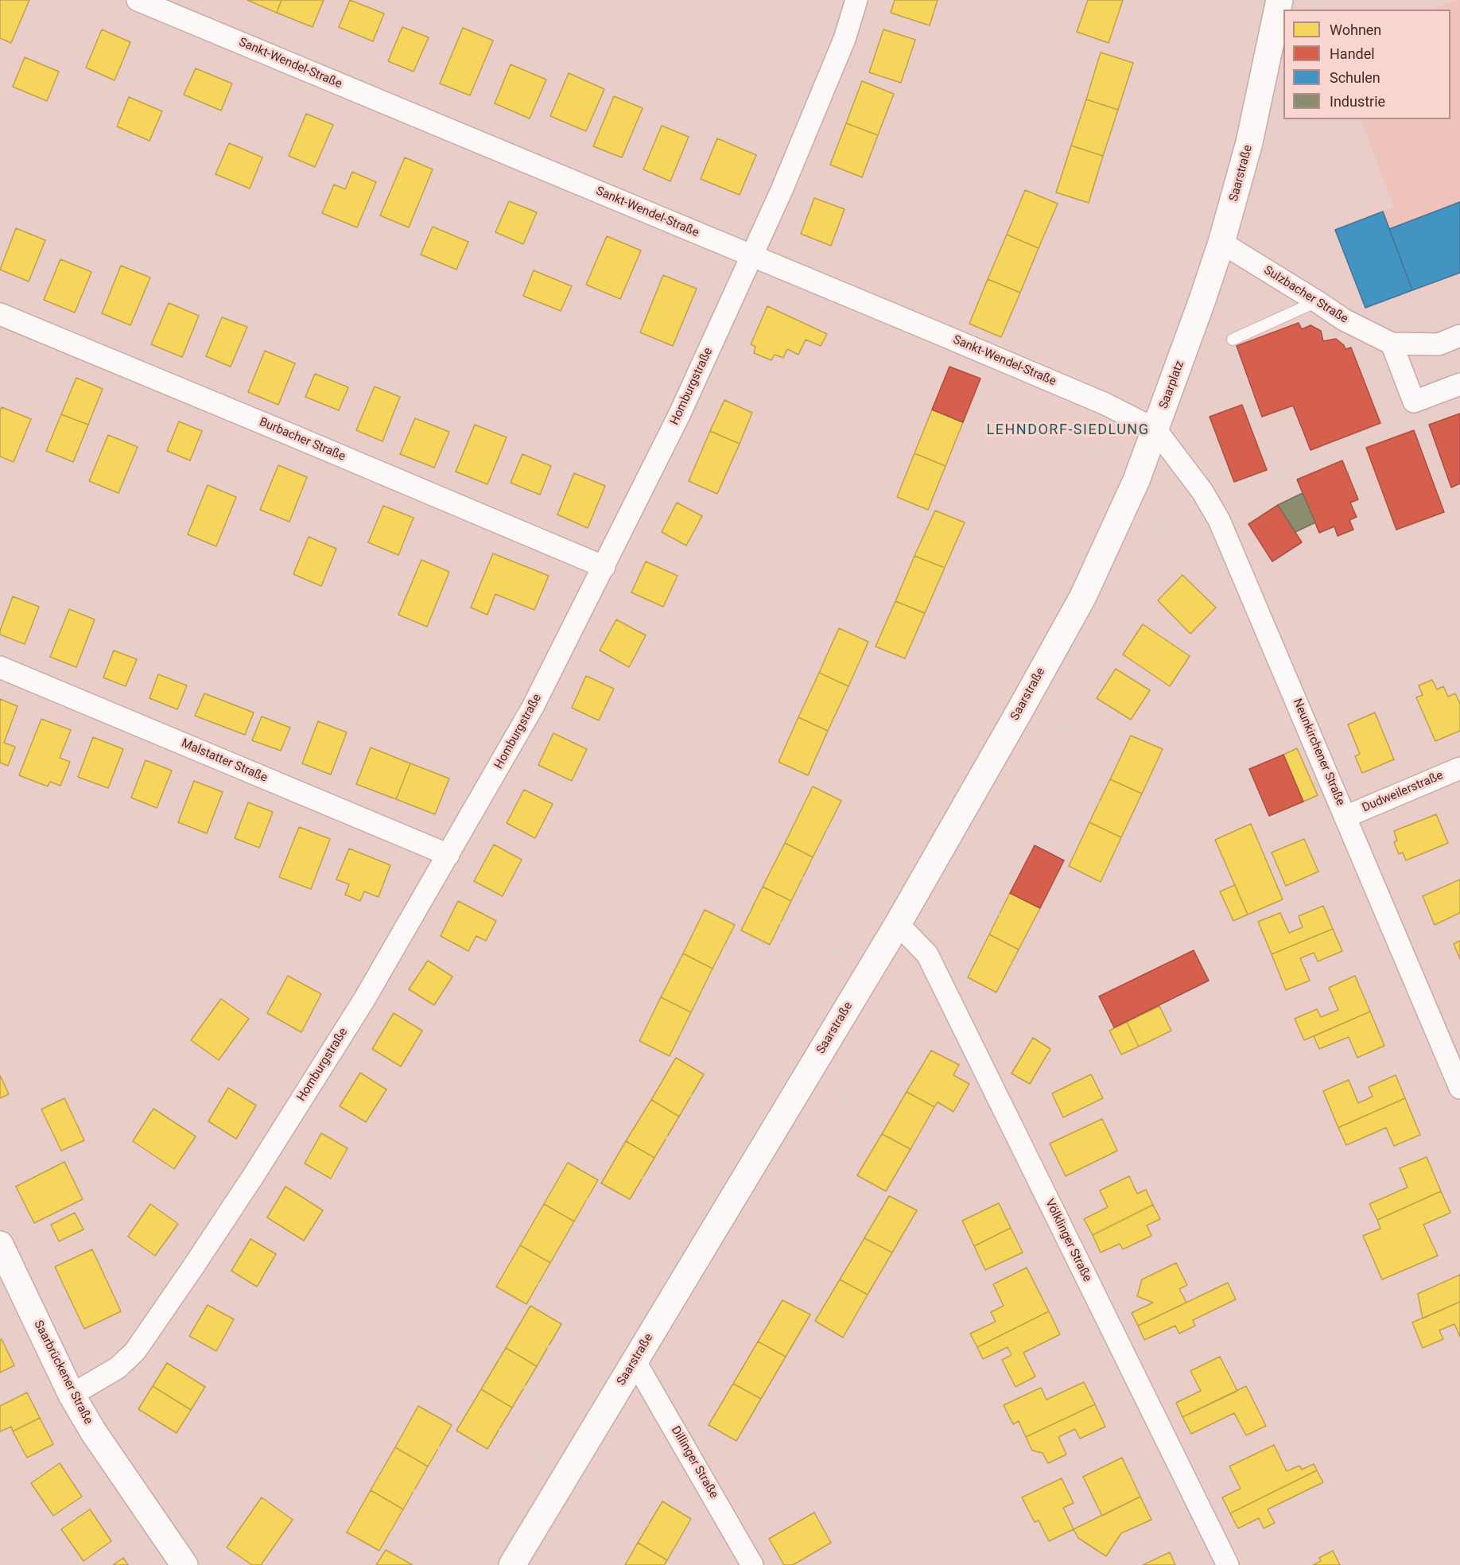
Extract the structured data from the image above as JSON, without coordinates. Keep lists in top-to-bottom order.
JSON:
{
  "streets": {
    "street": [
      "Sankt-Wendel-Straße",
      "Saarstraße",
      "Sulzbacher Straße",
      "Saarplatz",
      "Homburgstraße",
      "Burbacher Straße",
      "Neunkirchener Straße",
      "Malstatter Straße",
      "Dudweilerstraße",
      "Völklinger Straße",
      "Saarbrückener Straße",
      "Dillinger Straße"
    ]
  },
  "crossings": [
    ["Sankt-Wendel-Straße", "Saarplatz"],
    ["Sankt-Wendel-Straße", "Homburgstraße"],
    ["Sankt-Wendel-Straße", "Neunkirchener Straße"],
    ["Saarstraße", "Sulzbacher Straße"],
    ["Saarstraße", "Saarplatz"],
    ["Saarstraße", "Völklinger Straße"],
    ["Saarstraße", "Dillinger Straße"],
    ["Saarplatz", "Neunkirchener Straße"],
    ["Homburgstraße", "Burbacher Straße"],
    ["Homburgstraße", "Malstatter Straße"],
    ["Homburgstraße", "Saarbrückener Straße"],
    ["Neunkirchener Straße", "Dudweilerstraße"]
  ],
  "districts": ["LEHNDORF-SIEDLUNG"],
  "legend": [
    "Wohnen",
    "Handel",
    "Schulen",
    "Industrie"
  ]
}
